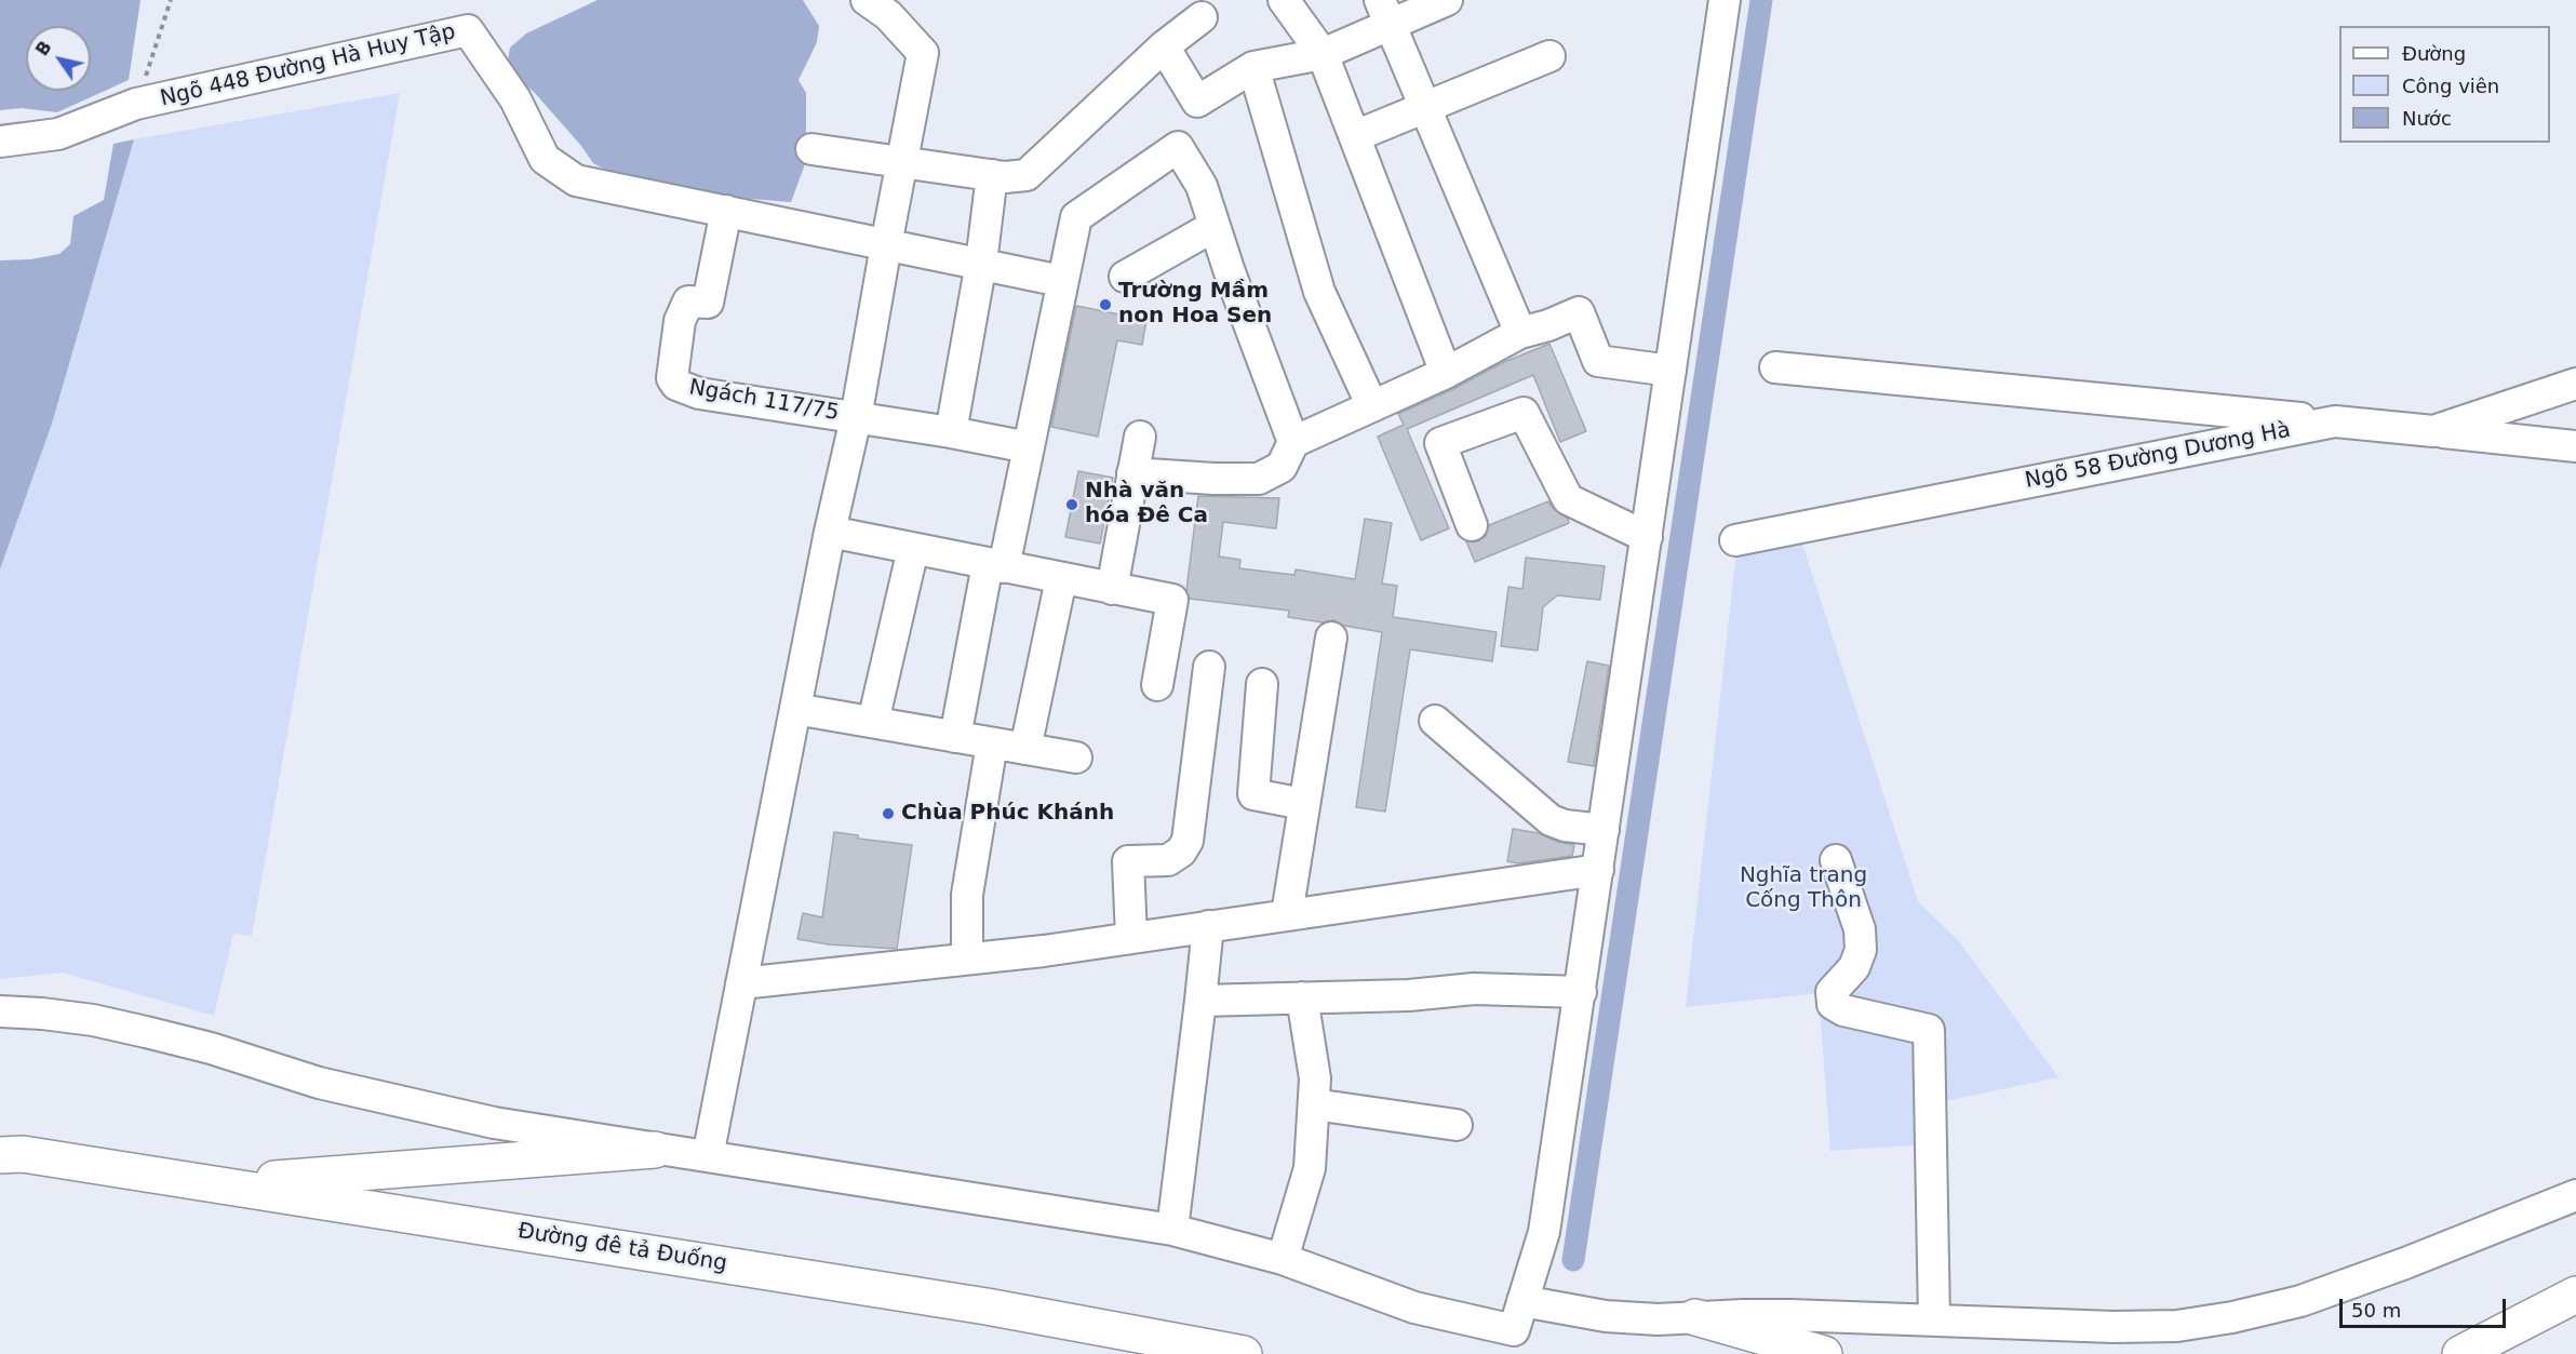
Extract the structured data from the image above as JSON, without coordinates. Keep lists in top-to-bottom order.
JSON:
{
  "streets": {
    "main road": ["Đường đê tả Đuống"],
    "street": ["Ngõ 448 Đường Hà Huy Tập", "Ngách 117/75", "Ngõ 58 Đường Dương Hà"]
  },
  "crossings": [
    ["Ngõ 448 Đường Hà Huy Tập", "Ngách 117/75"]
  ],
  "parks": ["Nghĩa trang Cống Thôn"],
  "places": ["Trường Mầm non Hoa Sen", "Nhà văn hóa Đê Ca", "Chùa Phúc Khánh"],
  "legend": ["Đường", "Công viên", "Nước"],
  "scale_bar": "50 m",
  "north": "top left"
}
